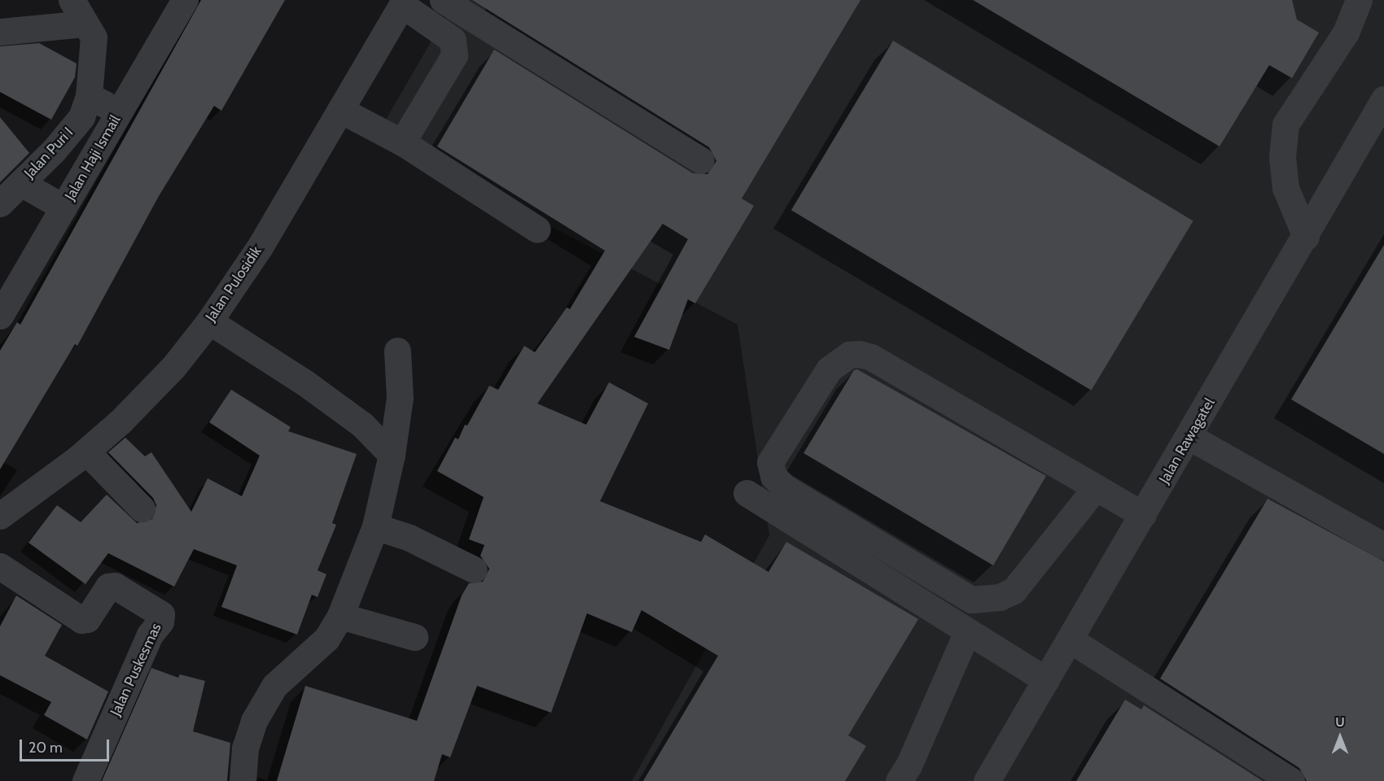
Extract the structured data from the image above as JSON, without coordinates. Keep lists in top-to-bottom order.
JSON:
{
  "streets": {
    "street": [
      "Jalan Puri I",
      "Jalan Haji Ismail",
      "Jalan Pulosidik",
      "Jalan Rawagatel",
      "Jalan Puskesmas"
    ]
  },
  "scale_bar": "20 m",
  "north": "top"
}
